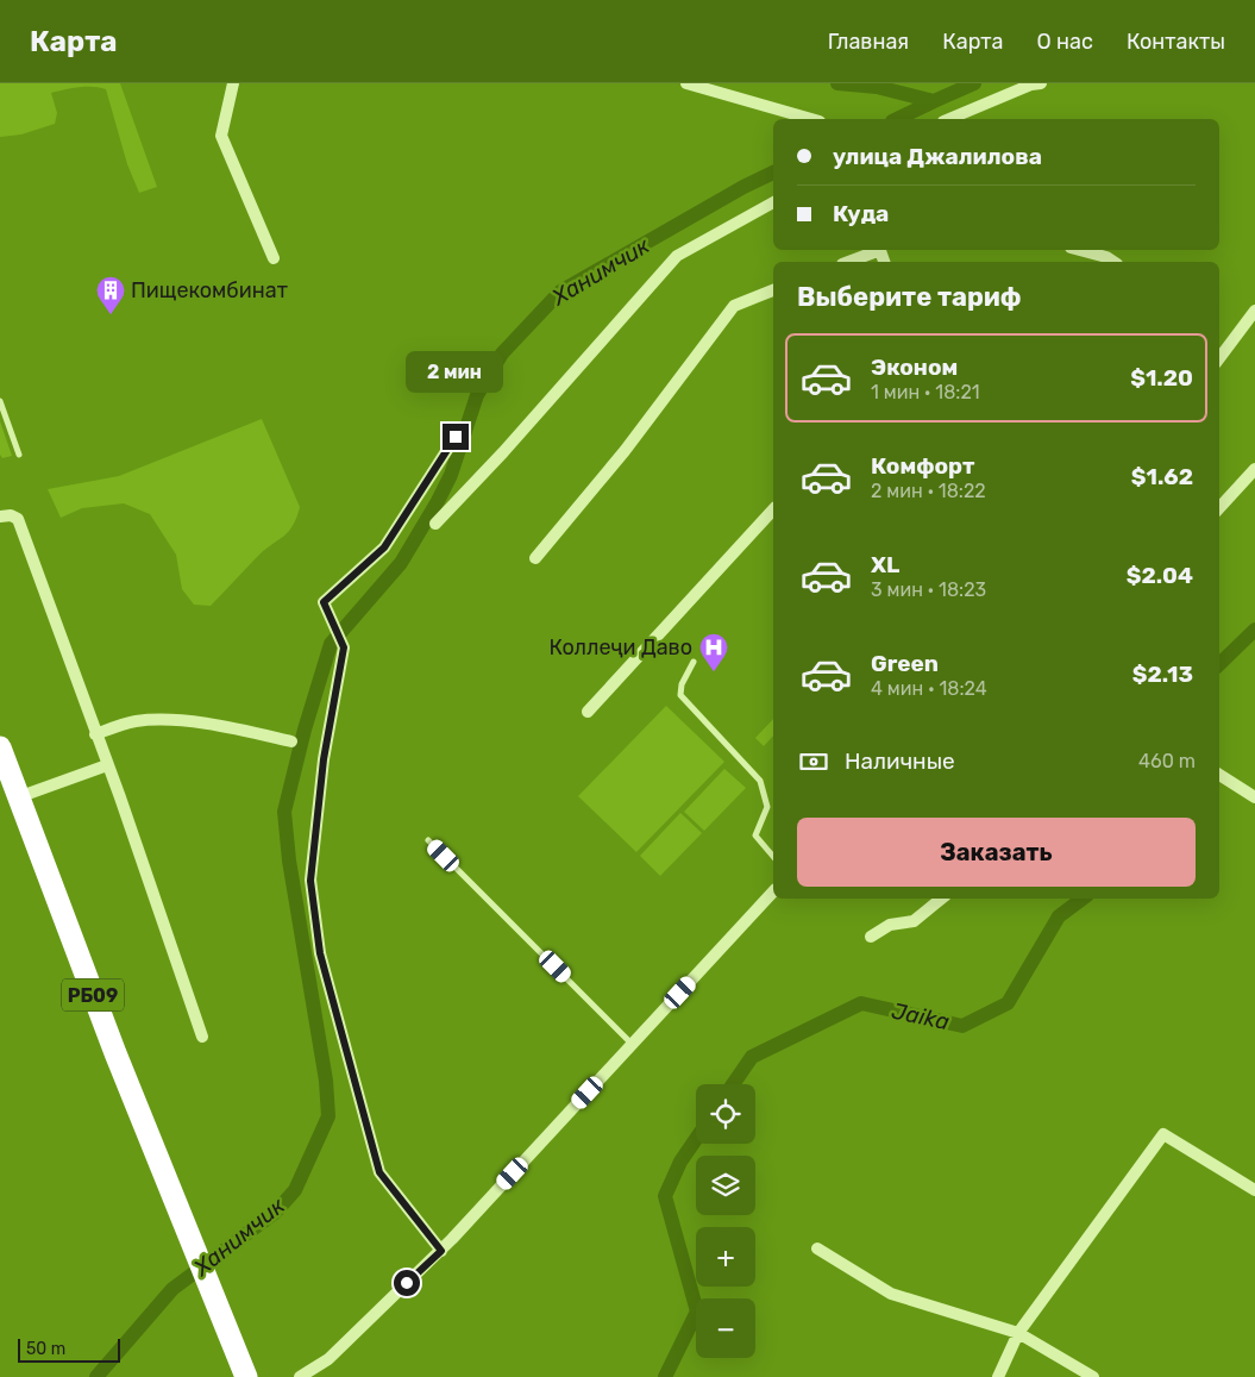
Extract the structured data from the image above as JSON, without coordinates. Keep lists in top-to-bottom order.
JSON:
{
  "streets": {
    "highway": ["РБ09"]
  },
  "water": ["Ханимчик", "Jaika"],
  "places": {
    "building": ["Пищекомбинат"],
    "hospital": ["Коллеҷи Даво"]
  },
  "scale_bar": "50 m",
  "page": {
    "header": "Карта",
    "nav": [
      "Главная",
      "Карта",
      "О нас",
      "Контакты"
    ],
    "banner": ["улица Джалилова", "Куда"],
    "heading": "Выберите тариф",
    "list": [
      {
        "name": "Эконом",
        "note": "1 мин · 18:21",
        "value": "$1.20"
      },
      {
        "name": "Комфорт",
        "note": "2 мин · 18:22",
        "value": "$1.62"
      },
      {
        "name": "XL",
        "note": "3 мин · 18:23",
        "value": "$2.04"
      },
      {
        "name": "Green",
        "note": "4 мин · 18:24",
        "value": "$2.13"
      }
    ],
    "bubble": "2 мин",
    "pay": ["Наличные", "460 m"],
    "buttons": "Заказать",
    "map_buttons": ["+", "−"],
    "scale": "50 m"
  }
}
